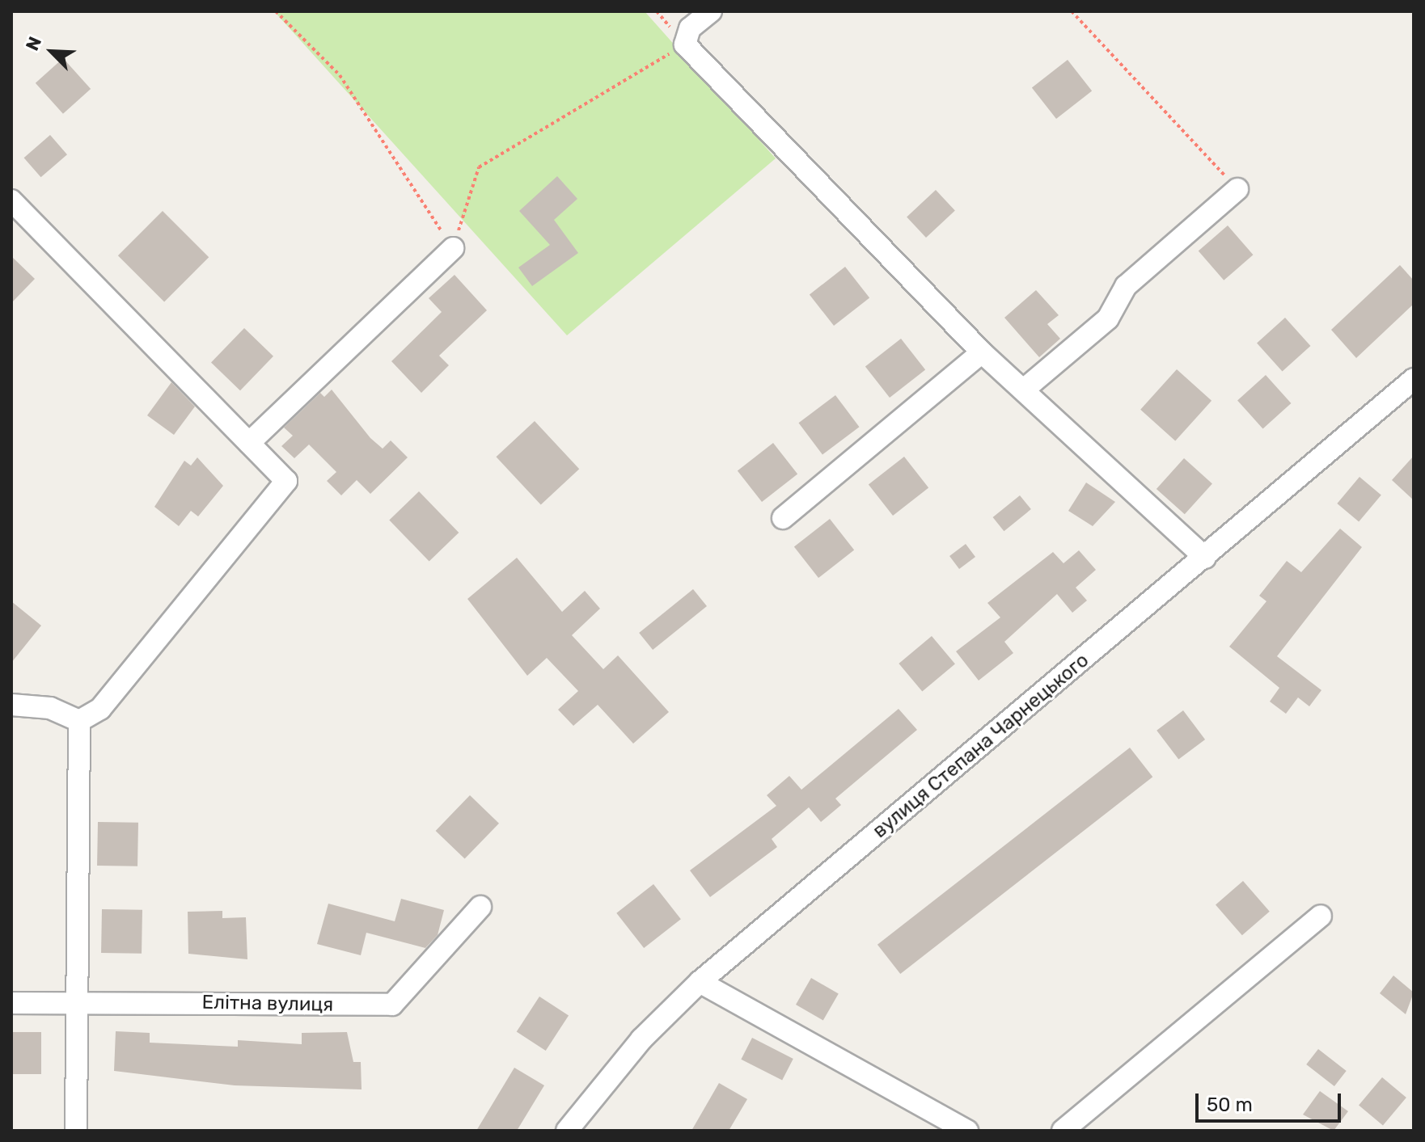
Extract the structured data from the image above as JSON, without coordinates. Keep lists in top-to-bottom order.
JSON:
{
  "streets": {
    "street": ["вулиця Степана Чарнецького", "Елітна вулиця"]
  },
  "scale_bar": "50 m",
  "north": "top left"
}
